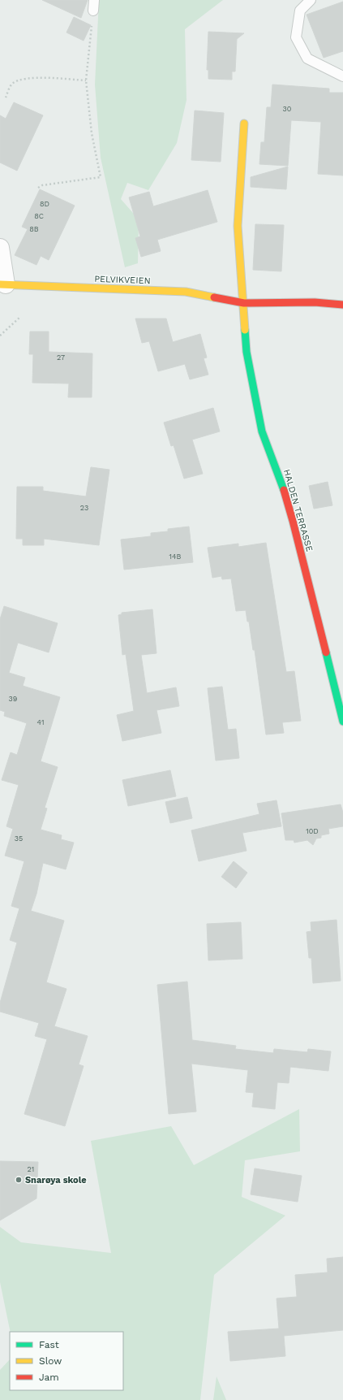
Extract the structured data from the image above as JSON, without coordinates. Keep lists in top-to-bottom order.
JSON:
{
  "streets": {
    "street": ["PELVIKVEIEN", "HALDEN TERRASSE"]
  },
  "crossings": [
    ["PELVIKVEIEN", "HALDEN TERRASSE"]
  ],
  "places": ["Snarøya skole"],
  "house_numbers": [
    "30",
    "8D",
    "8C",
    "8B",
    "27",
    "23",
    "14B",
    "39",
    "41",
    "10D",
    "35",
    "21"
  ],
  "legend": ["Fast", "Slow", "Jam"]
}
